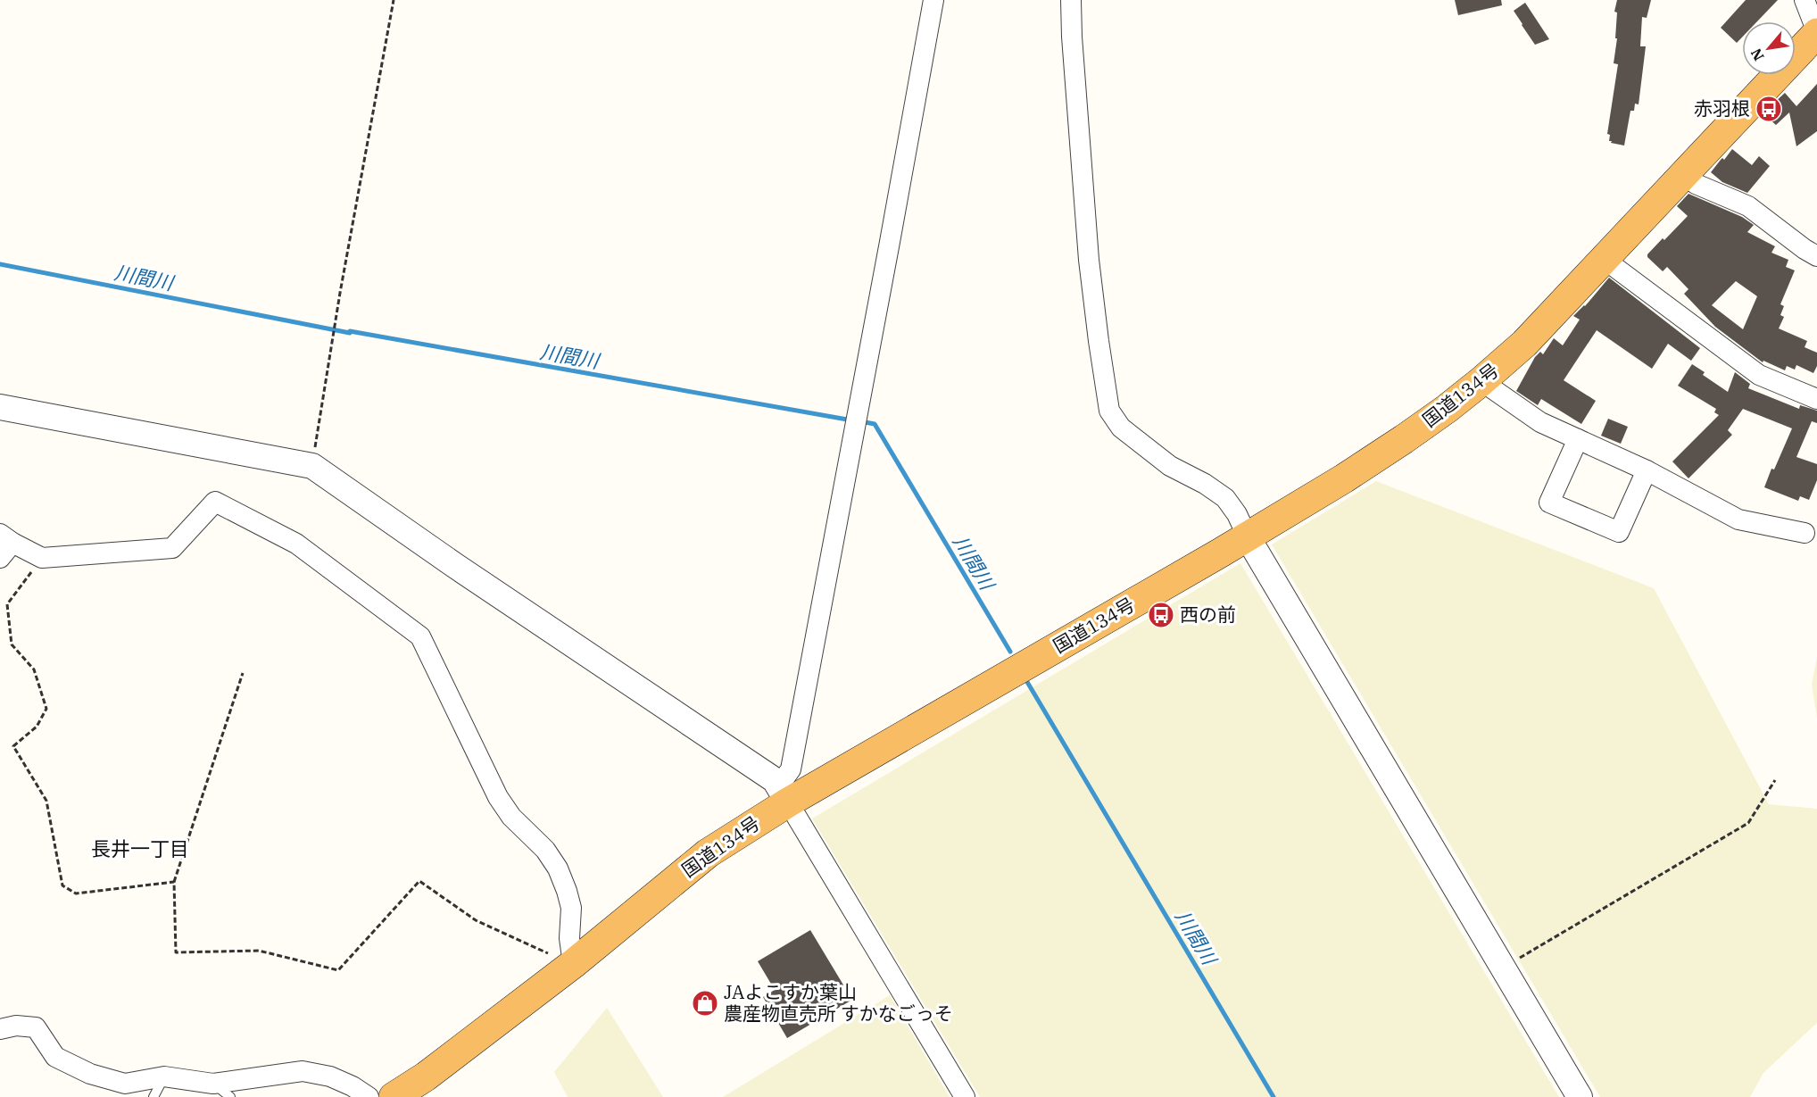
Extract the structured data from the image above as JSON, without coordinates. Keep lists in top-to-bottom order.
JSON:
{
  "streets": {
    "highway": ["国道134号"]
  },
  "districts": ["長井一丁目"],
  "water": ["川間川"],
  "places": {
    "bus stop": ["赤羽根", "西の前"],
    "shop": ["JAよこすか葉山 農産物直売所 すかなごっそ"]
  },
  "north": "bottom left"
}
